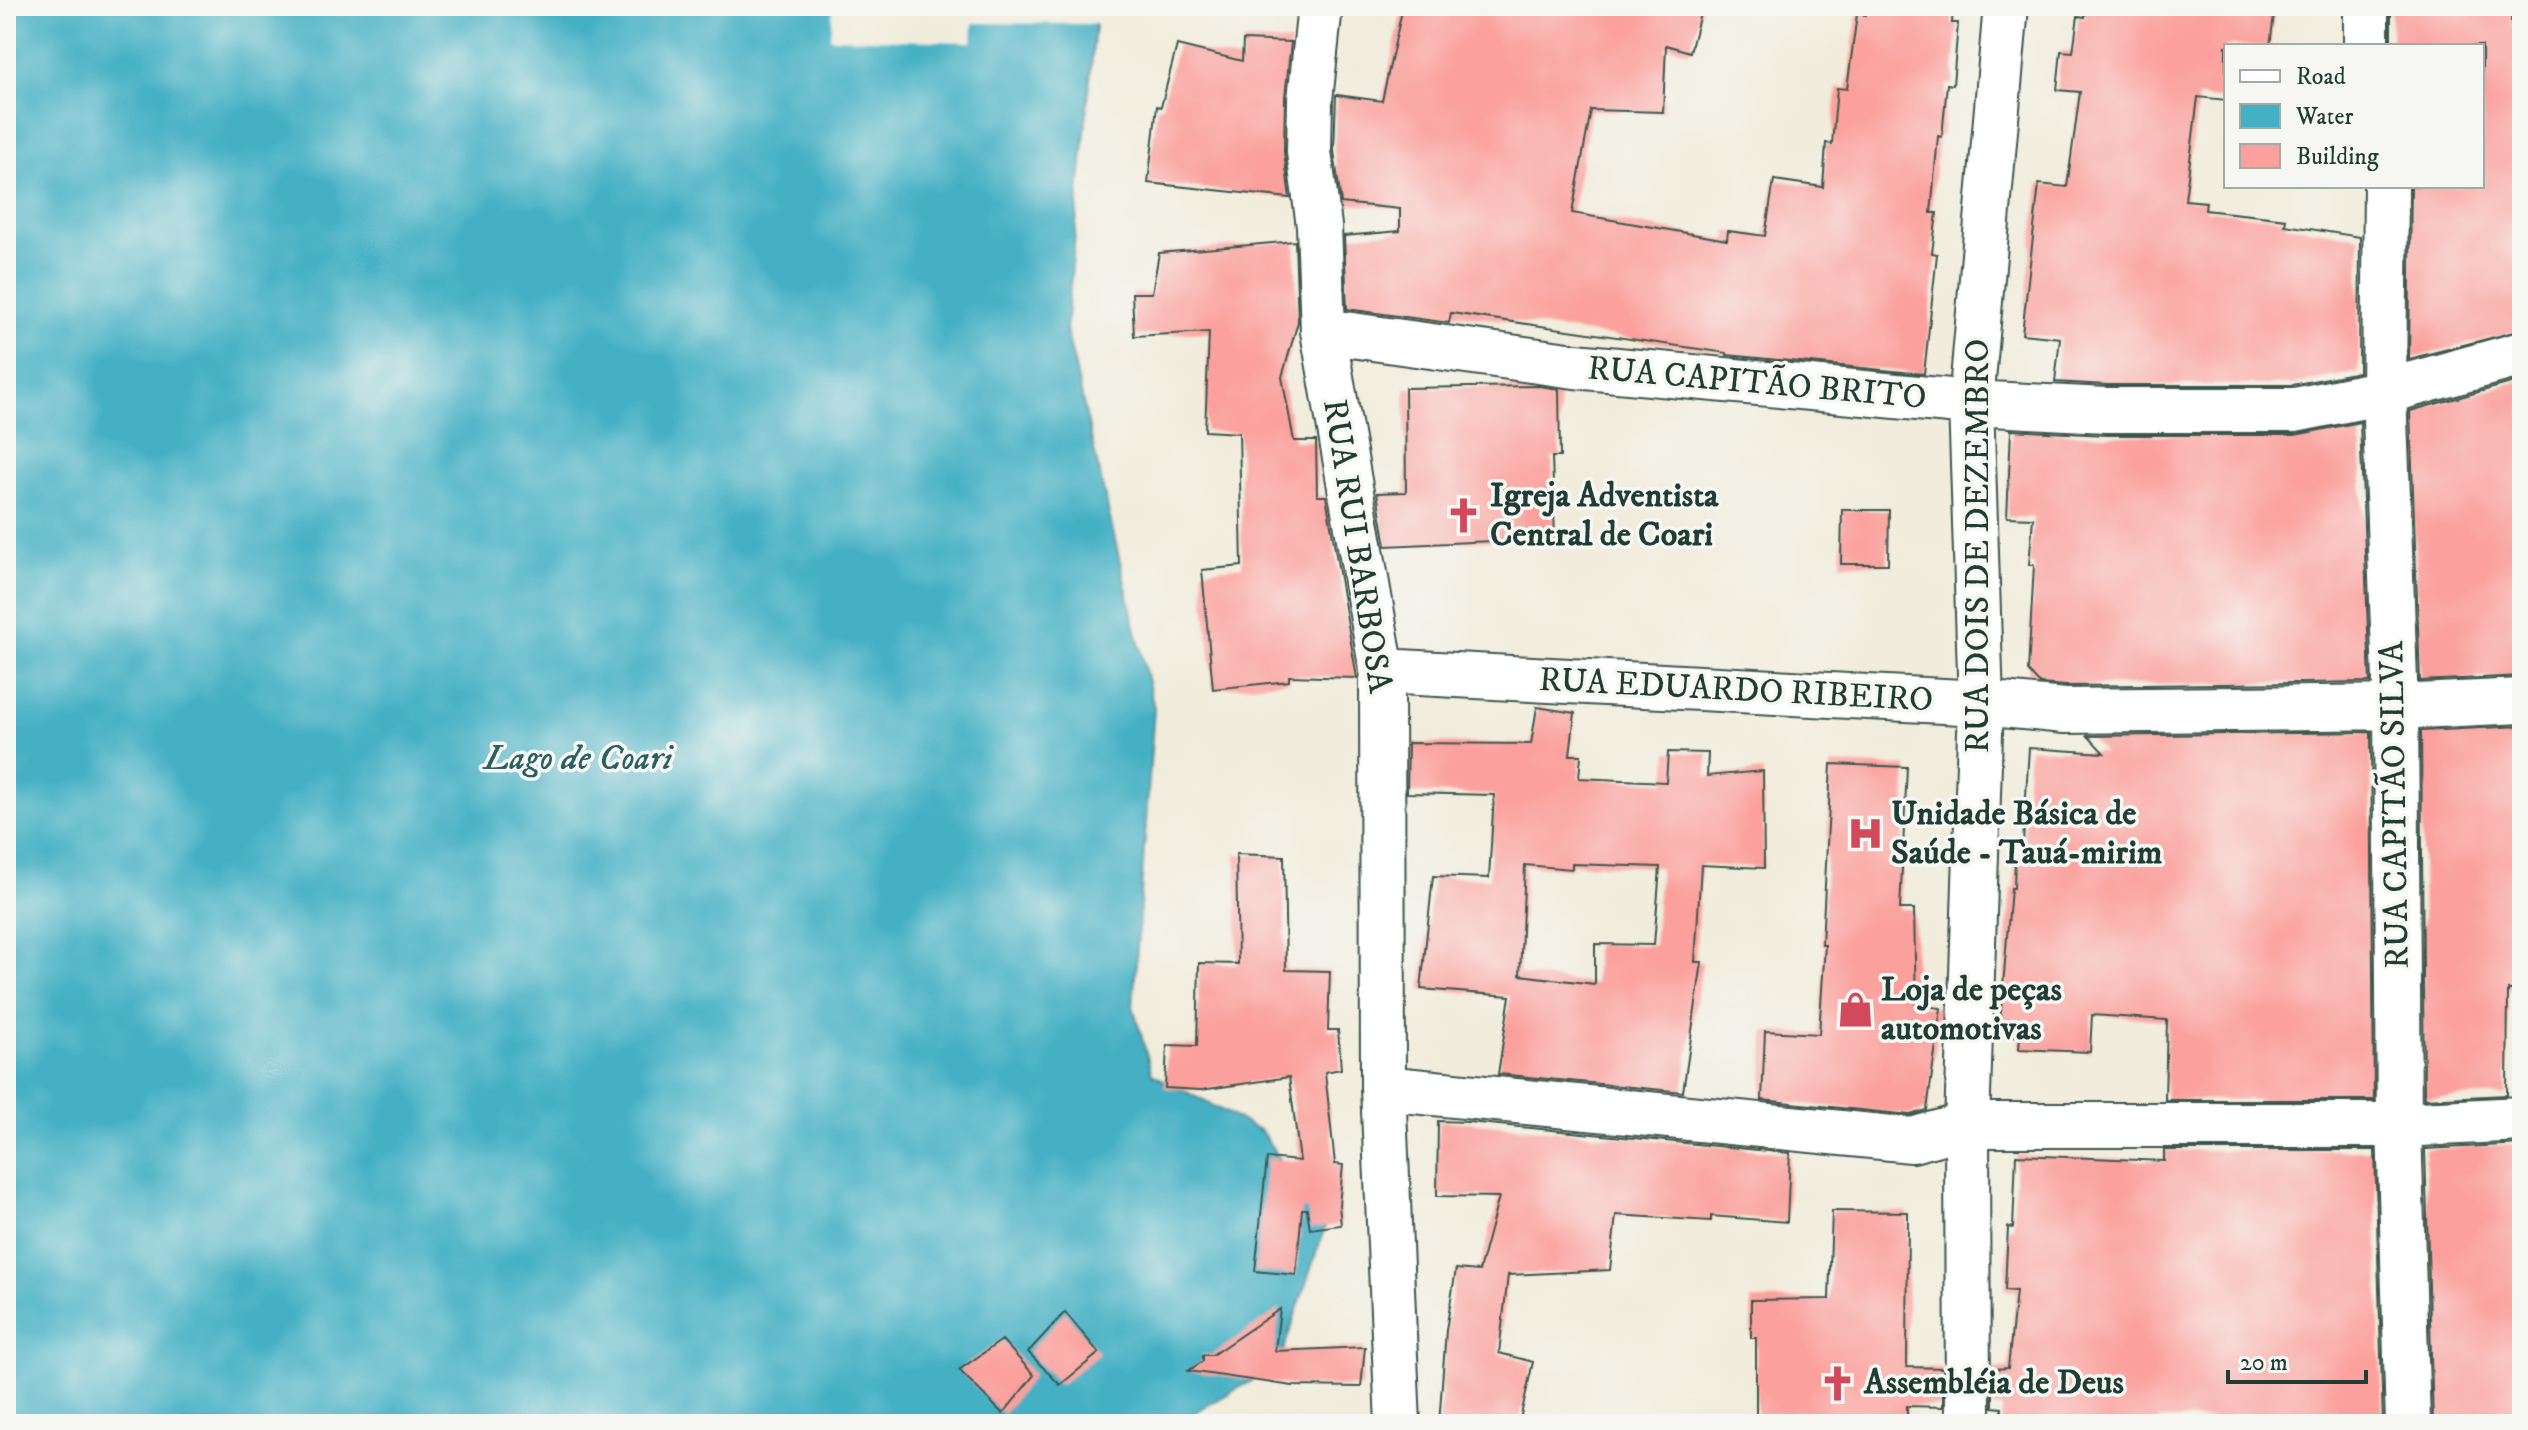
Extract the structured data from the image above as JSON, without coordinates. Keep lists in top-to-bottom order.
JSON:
{
  "streets": {
    "street": [
      "RUA CAPITÃO BRITO",
      "RUA RUI BARBOSA",
      "RUA DOIS DE DEZEMBRO",
      "RUA EDUARDO RIBEIRO",
      "RUA CAPITÃO SILVA"
    ]
  },
  "crossings": [
    ["RUA CAPITÃO BRITO", "RUA RUI BARBOSA"],
    ["RUA CAPITÃO BRITO", "RUA DOIS DE DEZEMBRO"],
    ["RUA CAPITÃO BRITO", "RUA CAPITÃO SILVA"],
    ["RUA RUI BARBOSA", "RUA EDUARDO RIBEIRO"],
    ["RUA DOIS DE DEZEMBRO", "RUA EDUARDO RIBEIRO"],
    ["RUA EDUARDO RIBEIRO", "RUA CAPITÃO SILVA"]
  ],
  "water": ["Lago de Coari"],
  "places": {
    "church": ["Igreja Adventista Central de Coari", "Assembléia de Deus"],
    "hospital": ["Unidade Básica de Saúde - Tauá-mirim"],
    "shop": ["Loja de peças automotivas"]
  },
  "legend": ["Road", "Water", "Building"],
  "scale_bar": "20 m"
}
